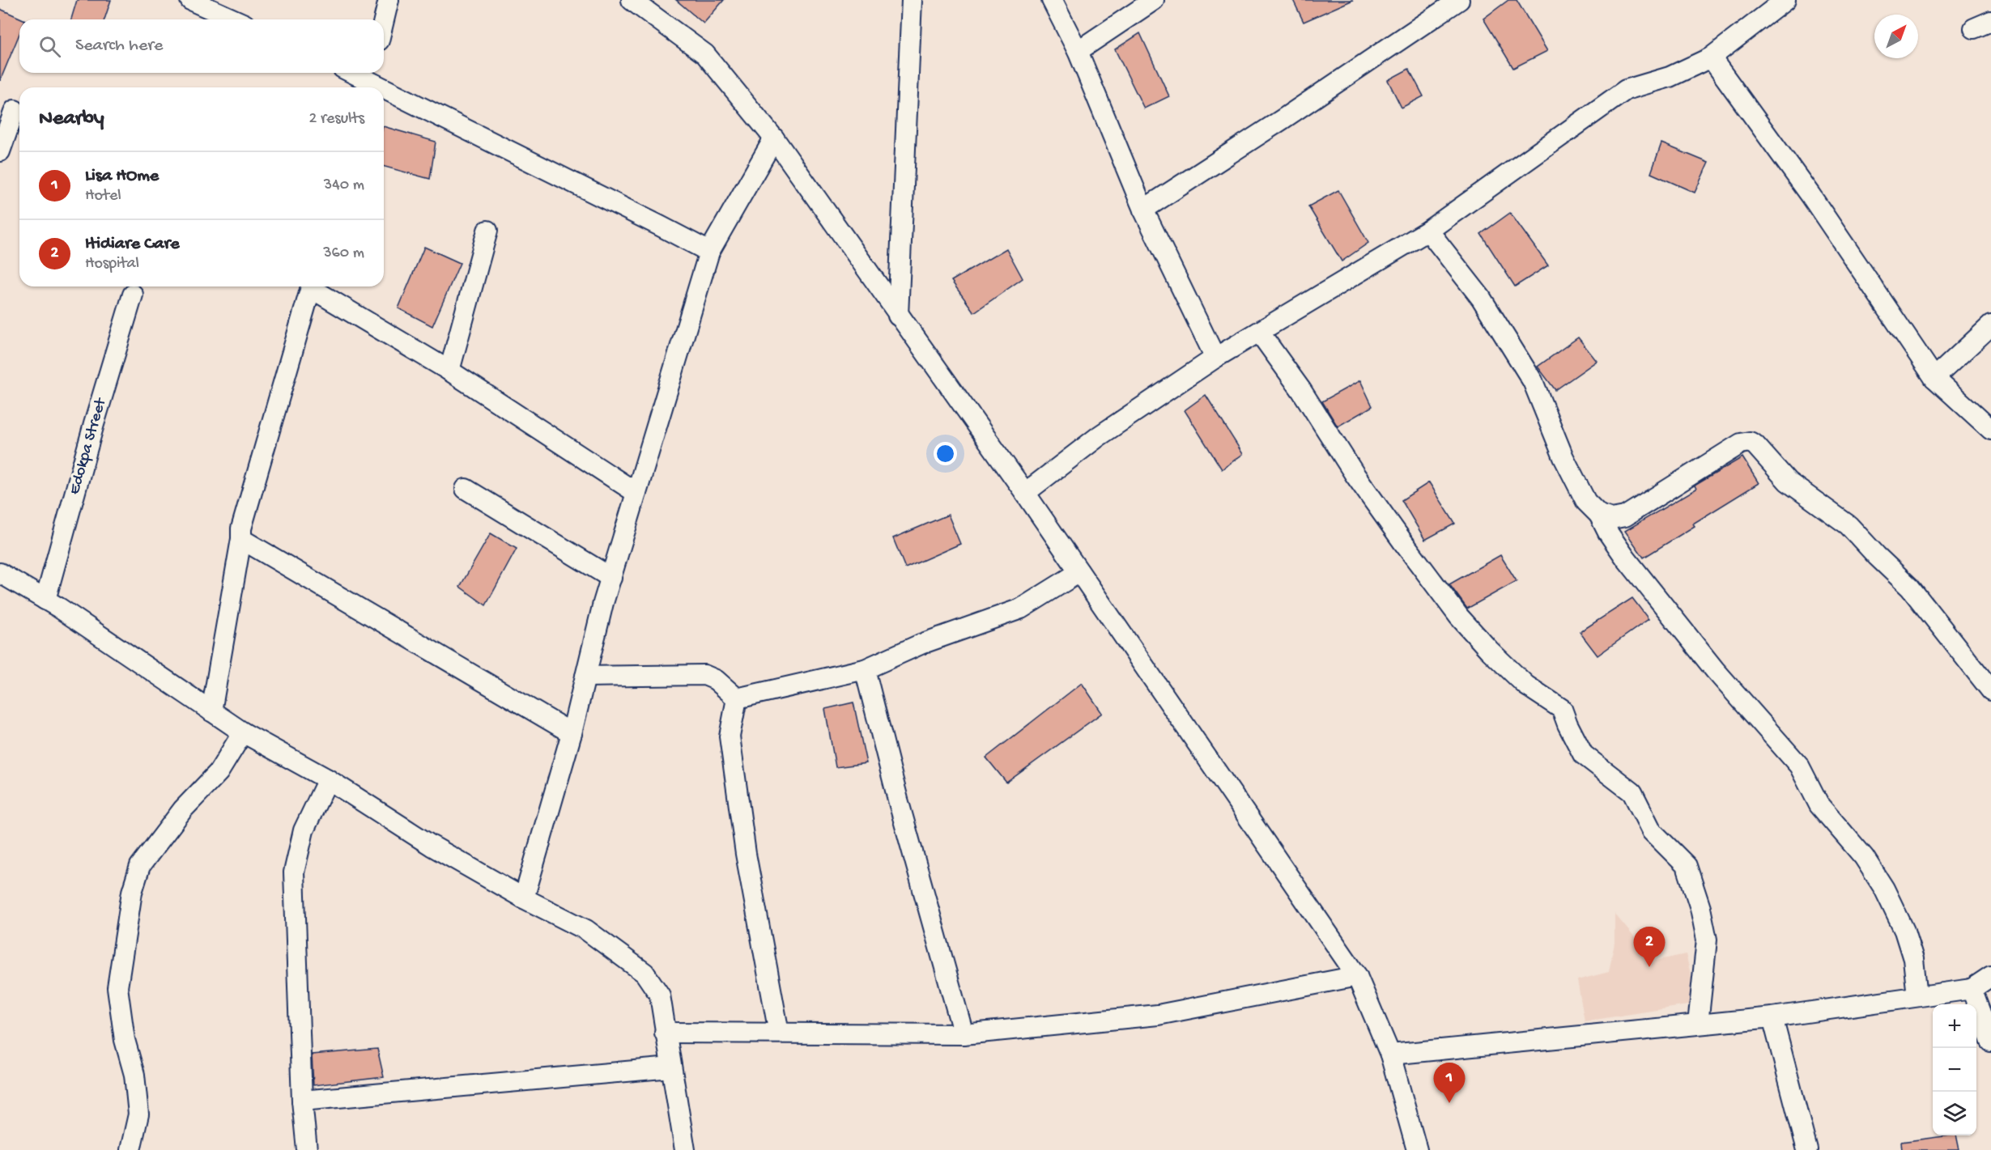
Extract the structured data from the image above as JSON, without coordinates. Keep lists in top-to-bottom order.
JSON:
{
  "streets": {
    "street": ["Edokpa Street"]
  },
  "north": "top right",
  "page": {
    "search": "Search here",
    "heading": ["Nearby", "2 results"],
    "list": [
      {
        "mark": "1",
        "name": "Lisa HOme",
        "note": "Hotel",
        "value": "340 m"
      },
      {
        "mark": "2",
        "name": "Itidiare Care",
        "note": "Hospital",
        "value": "360 m"
      }
    ],
    "pins": ["2", "1"],
    "map_buttons": ["+", "−"]
  }
}
